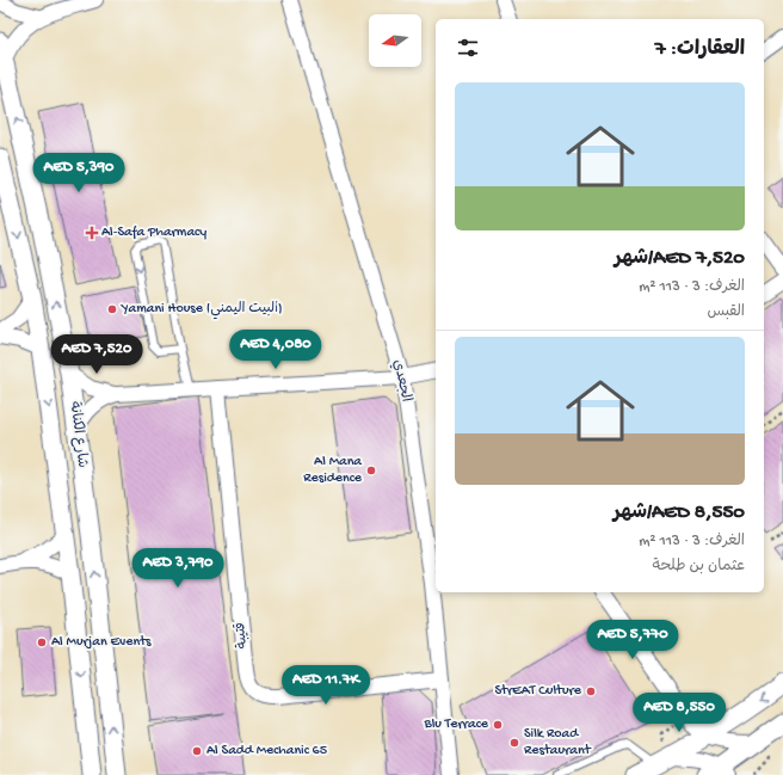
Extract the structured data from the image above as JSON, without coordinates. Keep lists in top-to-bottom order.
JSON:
{
  "streets": {
    "street": ["الجعدي", "شارع الكنانة", "قتيبة"]
  },
  "crossings": [
    ["الجعدي", "قتيبة"]
  ],
  "places": {
    "health": ["Al-Safa Pharmacy"],
    "other": [
      "Yamani House (البيت اليمني)",
      "Al Mana Residence",
      "Al Murjan Events",
      "StrEAT Culture",
      "Blu Terrace",
      "Silk Road Restaurant",
      "Al Sadd Mechanic 65"
    ]
  },
  "north": "left",
  "page": {
    "heading": "العقارات: 7",
    "list": [
      {
        "name": "AED 7,520/شهر",
        "note": "الغرف: 3 · 113 m² · القبس"
      },
      {
        "name": "AED 8,550/شهر",
        "note": "الغرف: 3 · 113 m² · عثمان بن طلحة"
      }
    ],
    "price": [
      "AED 5,390",
      "AED 4,080",
      "AED 7,520",
      "AED 3,790",
      "AED 5,770",
      "AED 11.7K",
      "AED 8,550"
    ]
  }
}
